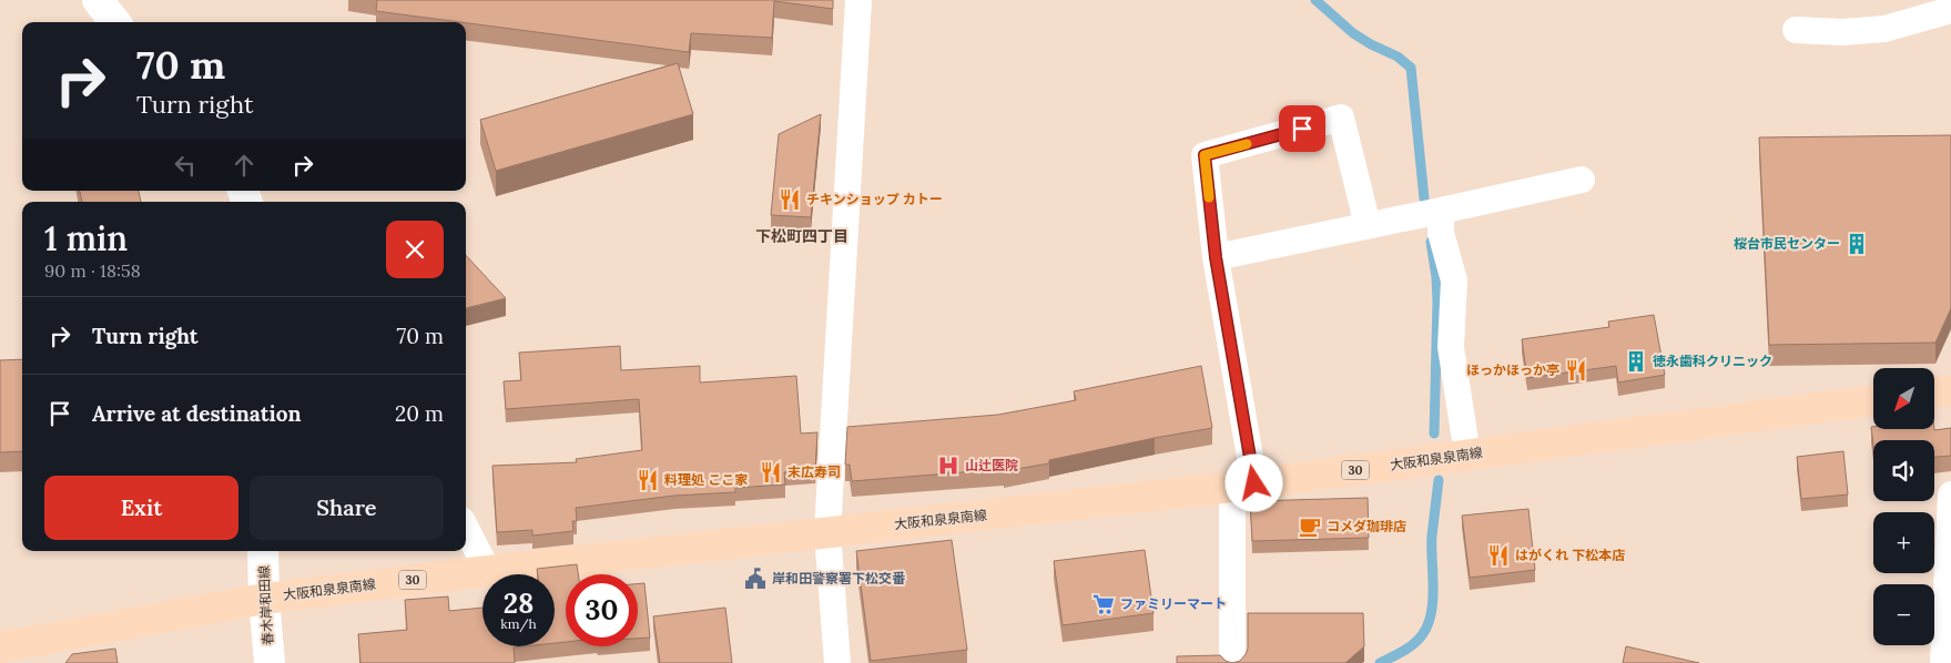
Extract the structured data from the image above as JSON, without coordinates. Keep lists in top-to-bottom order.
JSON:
{
  "streets": {
    "main road": ["大阪和泉泉南線", "30", "春木岸和田線"]
  },
  "crossings": [
    ["大阪和泉泉南線", "春木岸和田線"]
  ],
  "districts": ["下松町四丁目"],
  "places": {
    "restaurant": [
      "チキンショップ カトー",
      "ほっかほっか亭",
      "末広寿司",
      "料理処 ここ家",
      "はがくれ 下松本店"
    ],
    "building": ["桜台市民センター", "徳永歯科クリニック"],
    "hospital": ["山辻医院"],
    "cafe": ["コメダ珈琲店"],
    "public building": ["岸和田警察署下松交番"],
    "supermarket": ["ファミリーマート"]
  },
  "north": "bottom left",
  "page": {
    "turn": ["70 m", "Turn right"],
    "heading": ["1 min", "90 m · 18:58"],
    "list": [
      {
        "name": "Turn right",
        "value": "70 m"
      },
      {
        "name": "Arrive at destination",
        "value": "20 m"
      }
    ],
    "map_buttons": ["+", "−"],
    "buttons": ["Exit", "Share"],
    "speed": "28 km/h",
    "limit": "30"
  }
}
